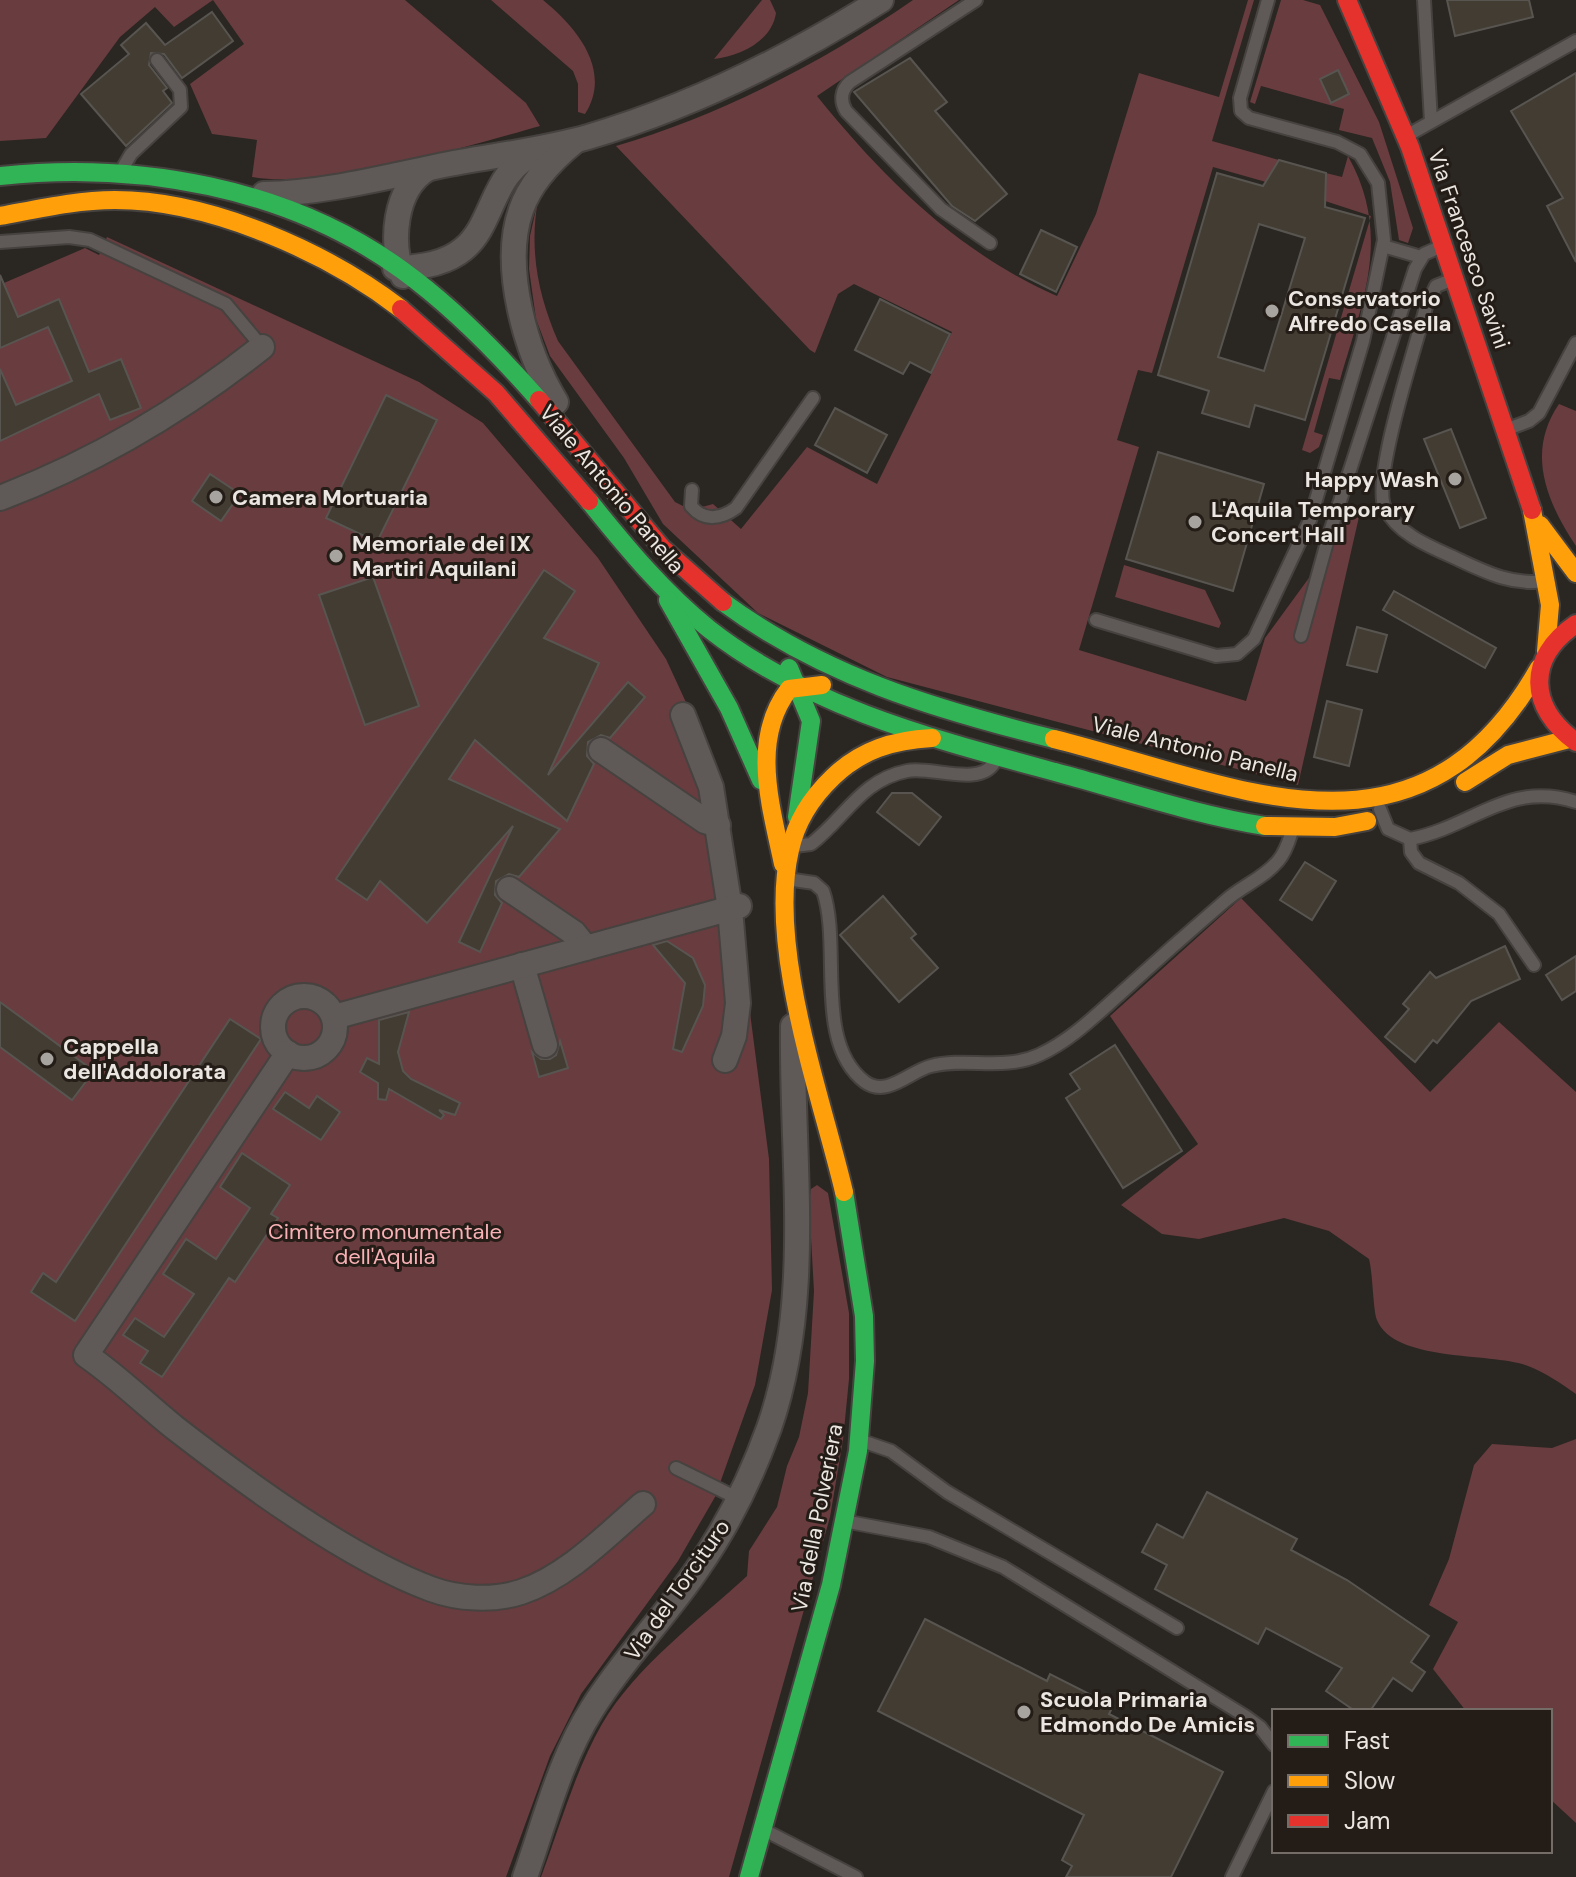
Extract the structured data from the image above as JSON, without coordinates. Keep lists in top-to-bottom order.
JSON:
{
  "streets": {
    "main road": ["Via Francesco Savini", "Viale Antonio Panella", "Via della Polveriera"],
    "street": ["Via del Torcituro"]
  },
  "crossings": [
    ["Via Francesco Savini", "Viale Antonio Panella"],
    ["Viale Antonio Panella", "Via della Polveriera"],
    ["Via della Polveriera", "Via del Torcituro"]
  ],
  "parks": ["Cimitero monumentale dell'Aquila"],
  "places": [
    "Conservatorio Alfredo Casella",
    "Happy Wash",
    "Camera Mortuaria",
    "L'Aquila Temporary Concert Hall",
    "Memoriale dei IX Martiri Aquilani",
    "Cappella dell'Addolorata",
    "Scuola Primaria Edmondo De Amicis"
  ],
  "legend": ["Fast", "Slow", "Jam"]
}
